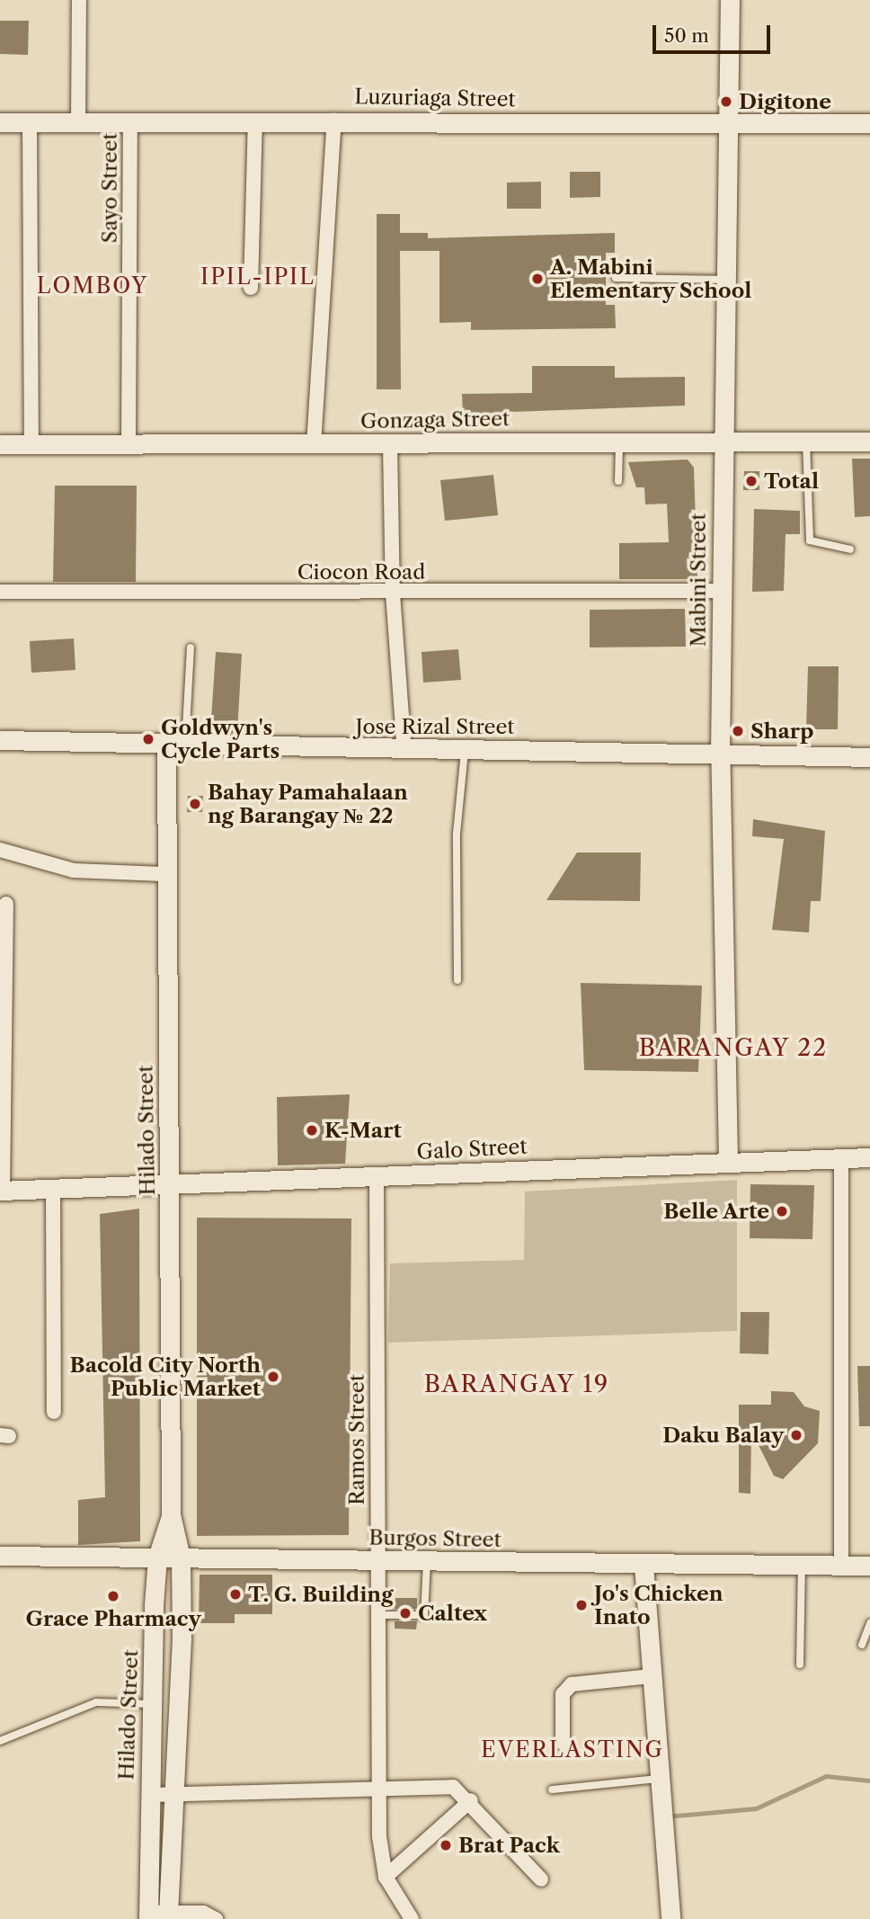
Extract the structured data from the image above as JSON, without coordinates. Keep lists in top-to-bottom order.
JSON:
{
  "streets": {
    "street": [
      "Luzuriaga Street",
      "Sayo Street",
      "Gonzaga Street",
      "Ciocon Road",
      "Mabini Street",
      "Jose Rizal Street",
      "Hilado Street",
      "Galo Street",
      "Ramos Street",
      "Burgos Street"
    ]
  },
  "crossings": [
    ["Luzuriaga Street", "Sayo Street"],
    ["Luzuriaga Street", "Mabini Street"],
    ["Sayo Street", "Gonzaga Street"],
    ["Gonzaga Street", "Mabini Street"],
    ["Ciocon Road", "Mabini Street"],
    ["Mabini Street", "Jose Rizal Street"],
    ["Mabini Street", "Galo Street"],
    ["Jose Rizal Street", "Hilado Street"],
    ["Hilado Street", "Galo Street"],
    ["Hilado Street", "Burgos Street"],
    ["Galo Street", "Ramos Street"],
    ["Ramos Street", "Burgos Street"]
  ],
  "districts": [
    "IPIL-IPIL",
    "LOMBOY",
    "BARANGAY 22",
    "BARANGAY 19",
    "EVERLASTING"
  ],
  "places": [
    "Digitone",
    "A. Mabini Elementary School",
    "Total",
    "Sharp",
    "Goldwyn's Cycle Parts",
    "Bahay Pamahalaan ng Barangay № 22",
    "K-Mart",
    "Belle Arte",
    "Bacold City North Public Market",
    "Daku Balay",
    "T. G. Building",
    "Grace Pharmacy",
    "Jo's Chicken Inato",
    "Caltex",
    "Brat Pack"
  ],
  "scale_bar": "50 m"
}
